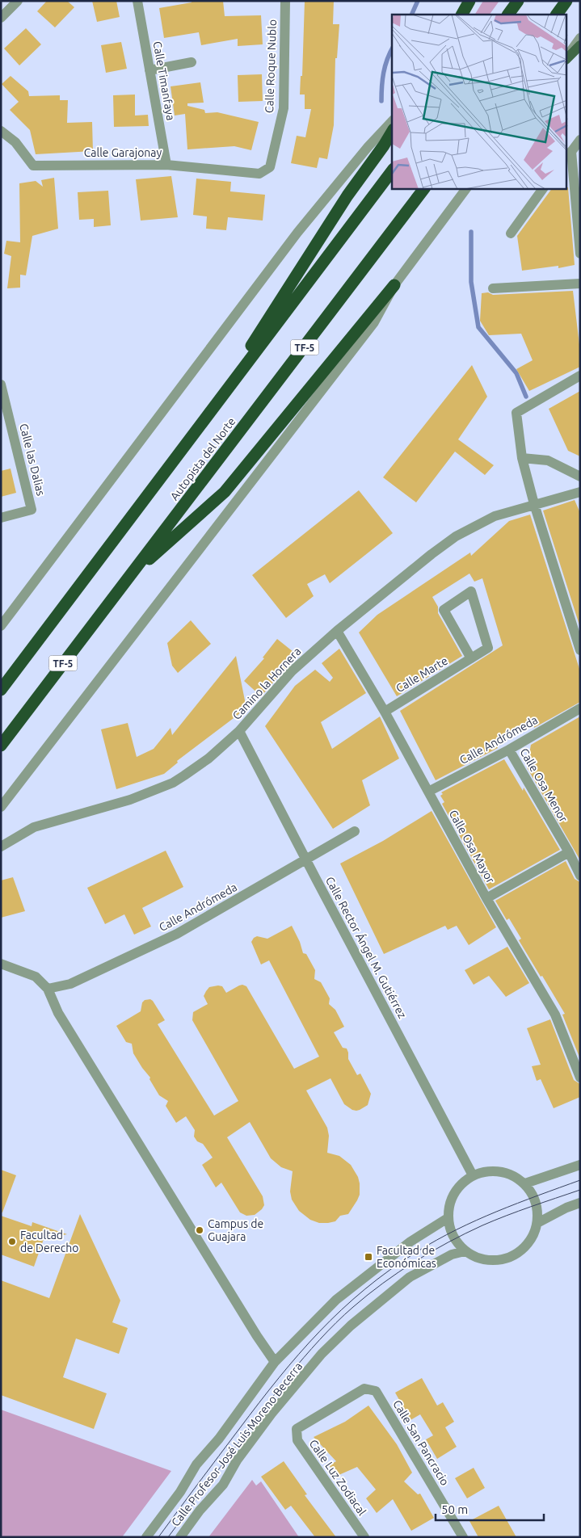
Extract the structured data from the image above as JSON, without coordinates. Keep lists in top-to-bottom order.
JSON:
{
  "streets": {
    "highway": ["TF-5", "Autopista del Norte"],
    "street": [
      "Calle Roque Nublo",
      "Calle Timanfaya",
      "Calle Garajonay",
      "Calle las Dalias",
      "Calle Marte",
      "Camino la Hornera",
      "Calle Andrómeda",
      "Calle Osa Menor",
      "Calle Osa Mayor",
      "Calle Rector Ángel M. Gutiérrez",
      "Calle San Pancracio",
      "Calle Profesor José Luis Moreno Becerra",
      "Calle Luz Zodiacal"
    ]
  },
  "crossings": [
    ["Calle Roque Nublo", "Calle Garajonay"],
    ["Calle Timanfaya", "Calle Garajonay"],
    ["Calle Marte", "Calle Osa Mayor"],
    ["Camino la Hornera", "Calle Osa Mayor"],
    ["Camino la Hornera", "Calle Rector Ángel M. Gutiérrez"],
    ["Calle Andrómeda", "Calle Osa Menor"],
    ["Calle Andrómeda", "Calle Osa Mayor"],
    ["Calle Andrómeda", "Calle Rector Ángel M. Gutiérrez"],
    ["Calle Rector Ángel M. Gutiérrez", "Calle Profesor José Luis Moreno Becerra"],
    ["Calle San Pancracio", "Calle Luz Zodiacal"]
  ],
  "places": {
    "other": ["Campus de Guajara", "Facultad de Derecho"],
    "transit": ["Facultad de Económicas"]
  },
  "scale_bar": "50 m"
}
